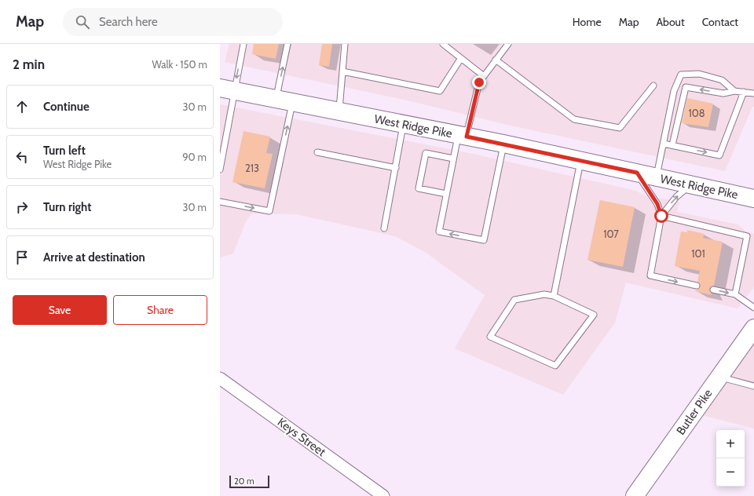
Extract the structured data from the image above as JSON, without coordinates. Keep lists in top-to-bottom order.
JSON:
{
  "streets": {
    "main road": ["West Ridge Pike", "Butler Pike"],
    "street": ["Keys Street"]
  },
  "house_numbers": [
    "108",
    "213",
    "107",
    "101"
  ],
  "scale_bar": "20 m",
  "page": {
    "header": "Map",
    "search": "Search here",
    "nav": [
      "Home",
      "Map",
      "About",
      "Contact"
    ],
    "heading": ["2 min", "Walk · 150 m"],
    "list": [
      ["Continue", "30 m"],
      ["Turn left", "West Ridge Pike", "90 m"],
      ["Turn right", "30 m"],
      "Arrive at destination"
    ],
    "buttons": ["Save", "Share"],
    "map_buttons": ["+", "−"],
    "scale": "20 m"
  }
}
